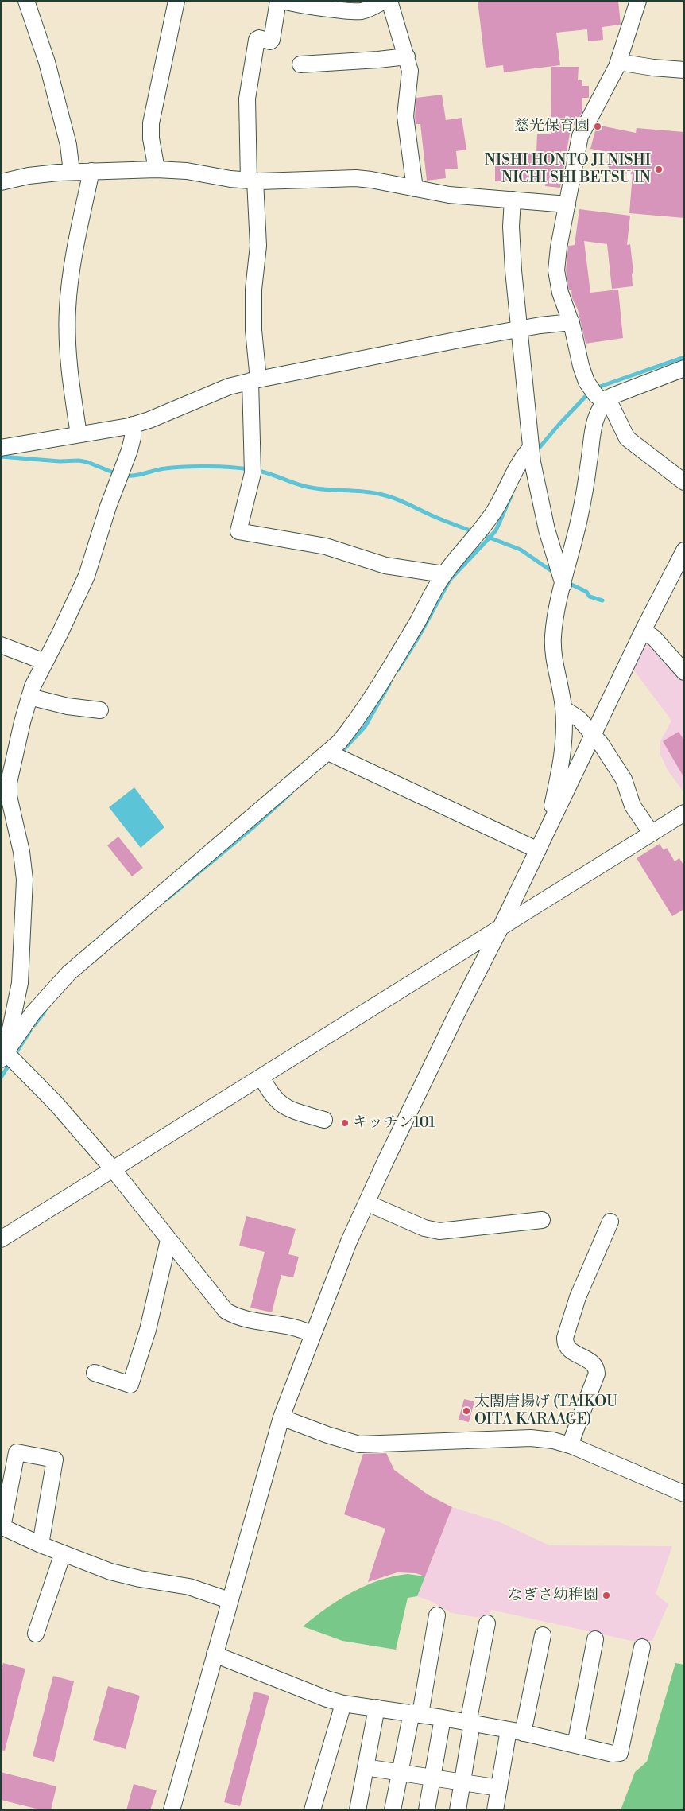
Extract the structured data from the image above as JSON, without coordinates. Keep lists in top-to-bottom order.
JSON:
{
  "places": [
    "慈光保育園",
    "NISHI HONTO JI NISHI NICHI SHI BETSU IN",
    "キッチン101",
    "太閤唐揚げ (TAIKOU OITA KARAAGE)",
    "なぎさ幼稚園"
  ]
}
